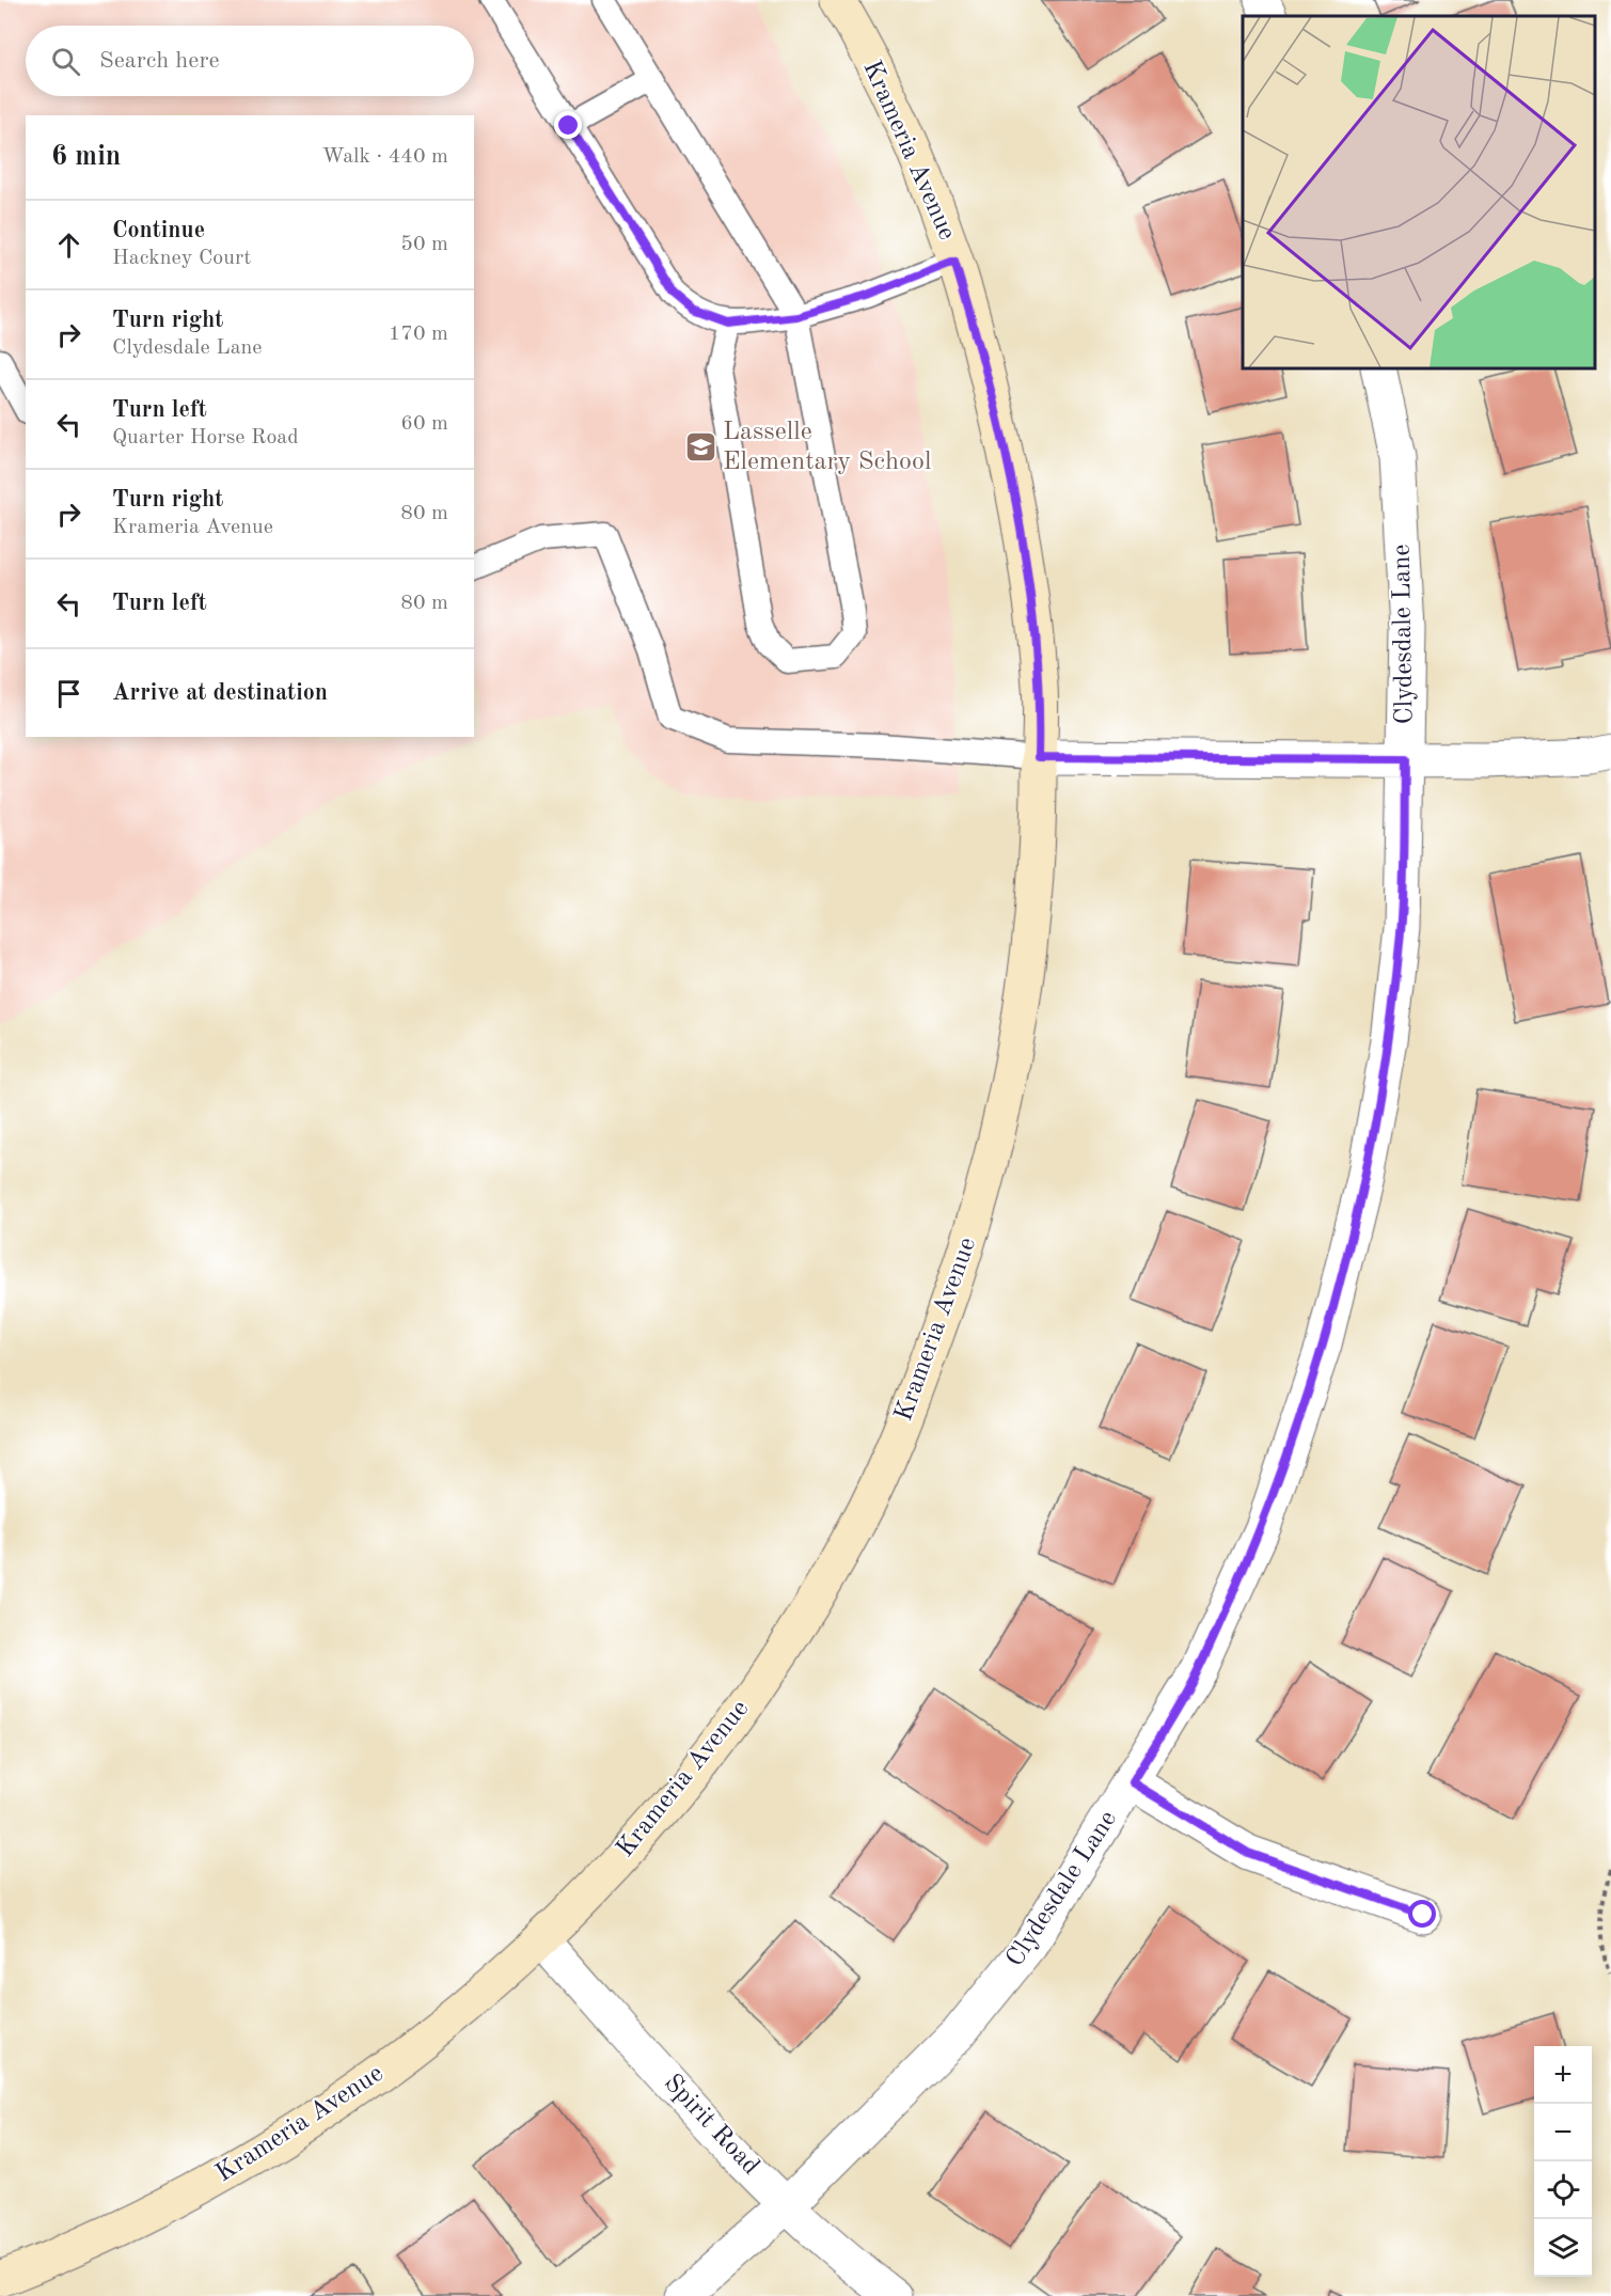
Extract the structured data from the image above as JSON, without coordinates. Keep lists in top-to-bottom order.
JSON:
{
  "streets": {
    "street": ["Krameria Avenue", "Clydesdale Lane", "Spirit Road"]
  },
  "crossings": [
    ["Krameria Avenue", "Spirit Road"],
    ["Clydesdale Lane", "Spirit Road"]
  ],
  "places": {
    "school or university": ["Lasselle Elementary School"]
  },
  "page": {
    "search": "Search here",
    "heading": ["6 min", "Walk · 440 m"],
    "list": [
      ["Continue", "Hackney Court", "50 m"],
      ["Turn right", "Clydesdale Lane", "170 m"],
      ["Turn left", "Quarter Horse Road", "60 m"],
      ["Turn right", "Krameria Avenue", "80 m"],
      ["Turn left", "80 m"],
      "Arrive at destination"
    ],
    "map_buttons": ["+", "−"]
  }
}
